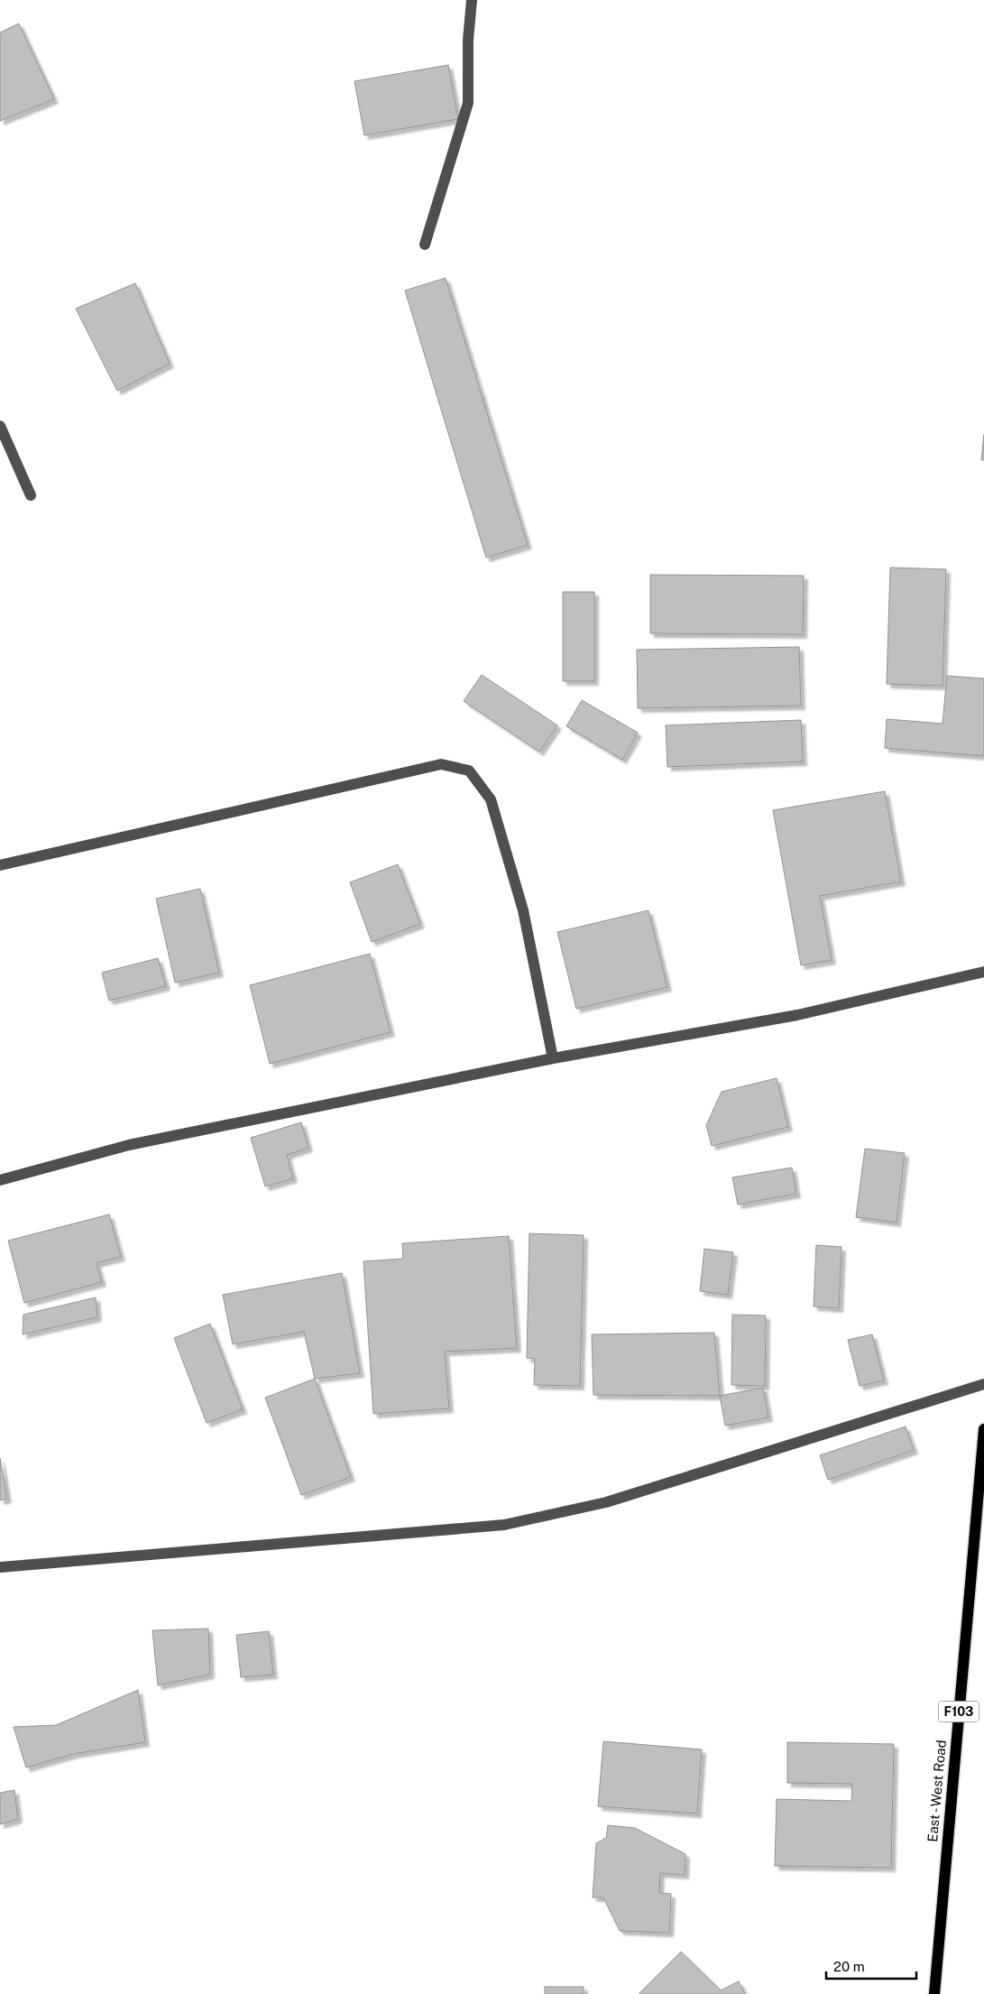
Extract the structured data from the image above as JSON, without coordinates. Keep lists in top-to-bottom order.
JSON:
{
  "streets": {
    "main road": ["F103", "East - West Road"]
  },
  "scale_bar": "20 m"
}
